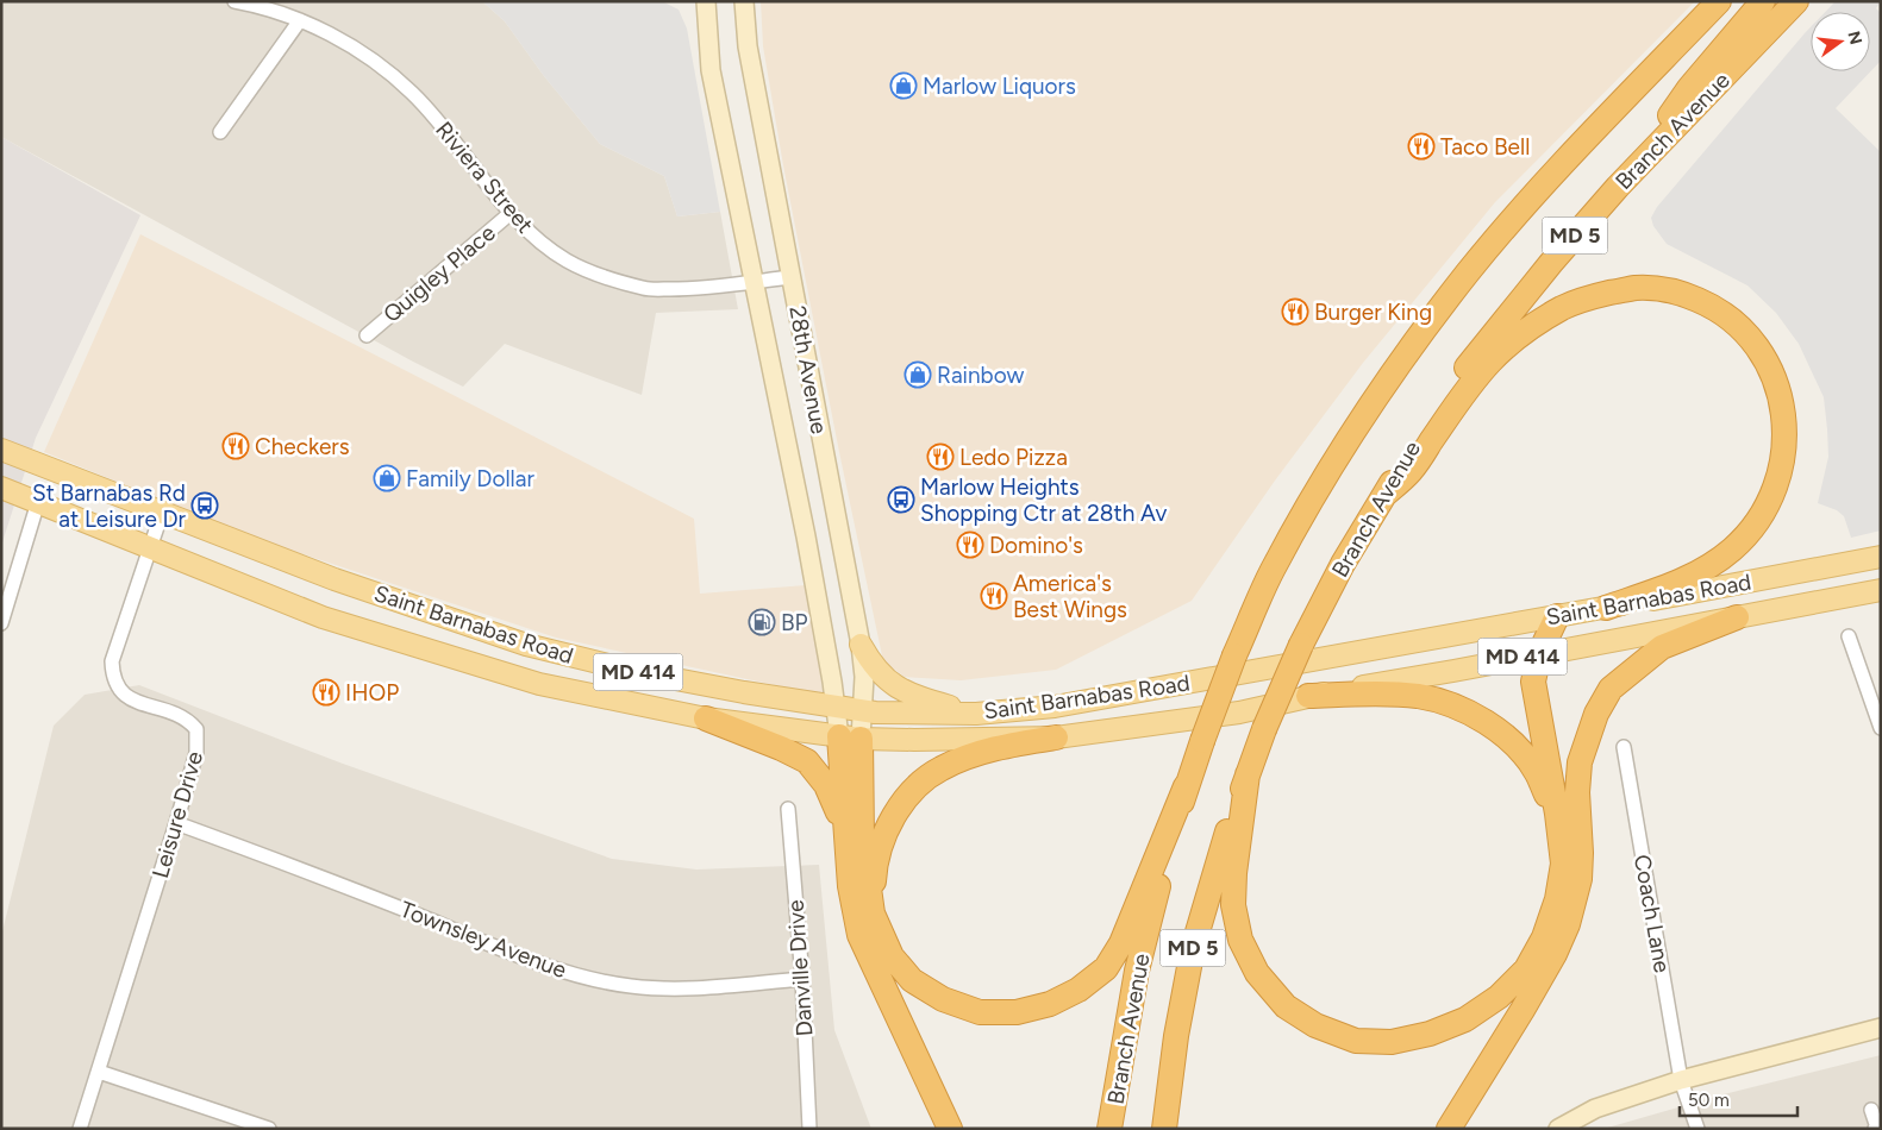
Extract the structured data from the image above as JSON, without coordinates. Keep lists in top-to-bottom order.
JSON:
{
  "streets": {
    "highway": ["Branch Avenue", "MD 5"],
    "main road": ["Saint Barnabas Road", "MD 414"],
    "street": [
      "Riviera Street",
      "Quigley Place",
      "28th Avenue",
      "Leisure Drive",
      "Coach Lane",
      "Townsley Avenue",
      "Danville Drive"
    ]
  },
  "crossings": [
    ["Riviera Street", "Quigley Place"],
    ["Riviera Street", "28th Avenue"],
    ["28th Avenue", "Saint Barnabas Road"],
    ["Saint Barnabas Road", "Leisure Drive"],
    ["Leisure Drive", "Townsley Avenue"],
    ["Townsley Avenue", "Danville Drive"]
  ],
  "places": {
    "shop": ["Marlow Liquors", "Rainbow", "Family Dollar"],
    "restaurant": [
      "Taco Bell",
      "Burger King",
      "Checkers",
      "Ledo Pizza",
      "Domino's",
      "America's Best Wings",
      "IHOP"
    ],
    "bus stop": ["Marlow Heights Shopping Ctr at 28th Av", "St Barnabas Rd at Leisure Dr"],
    "fuel station": ["BP"]
  },
  "scale_bar": "50 m",
  "north": "right"
}
